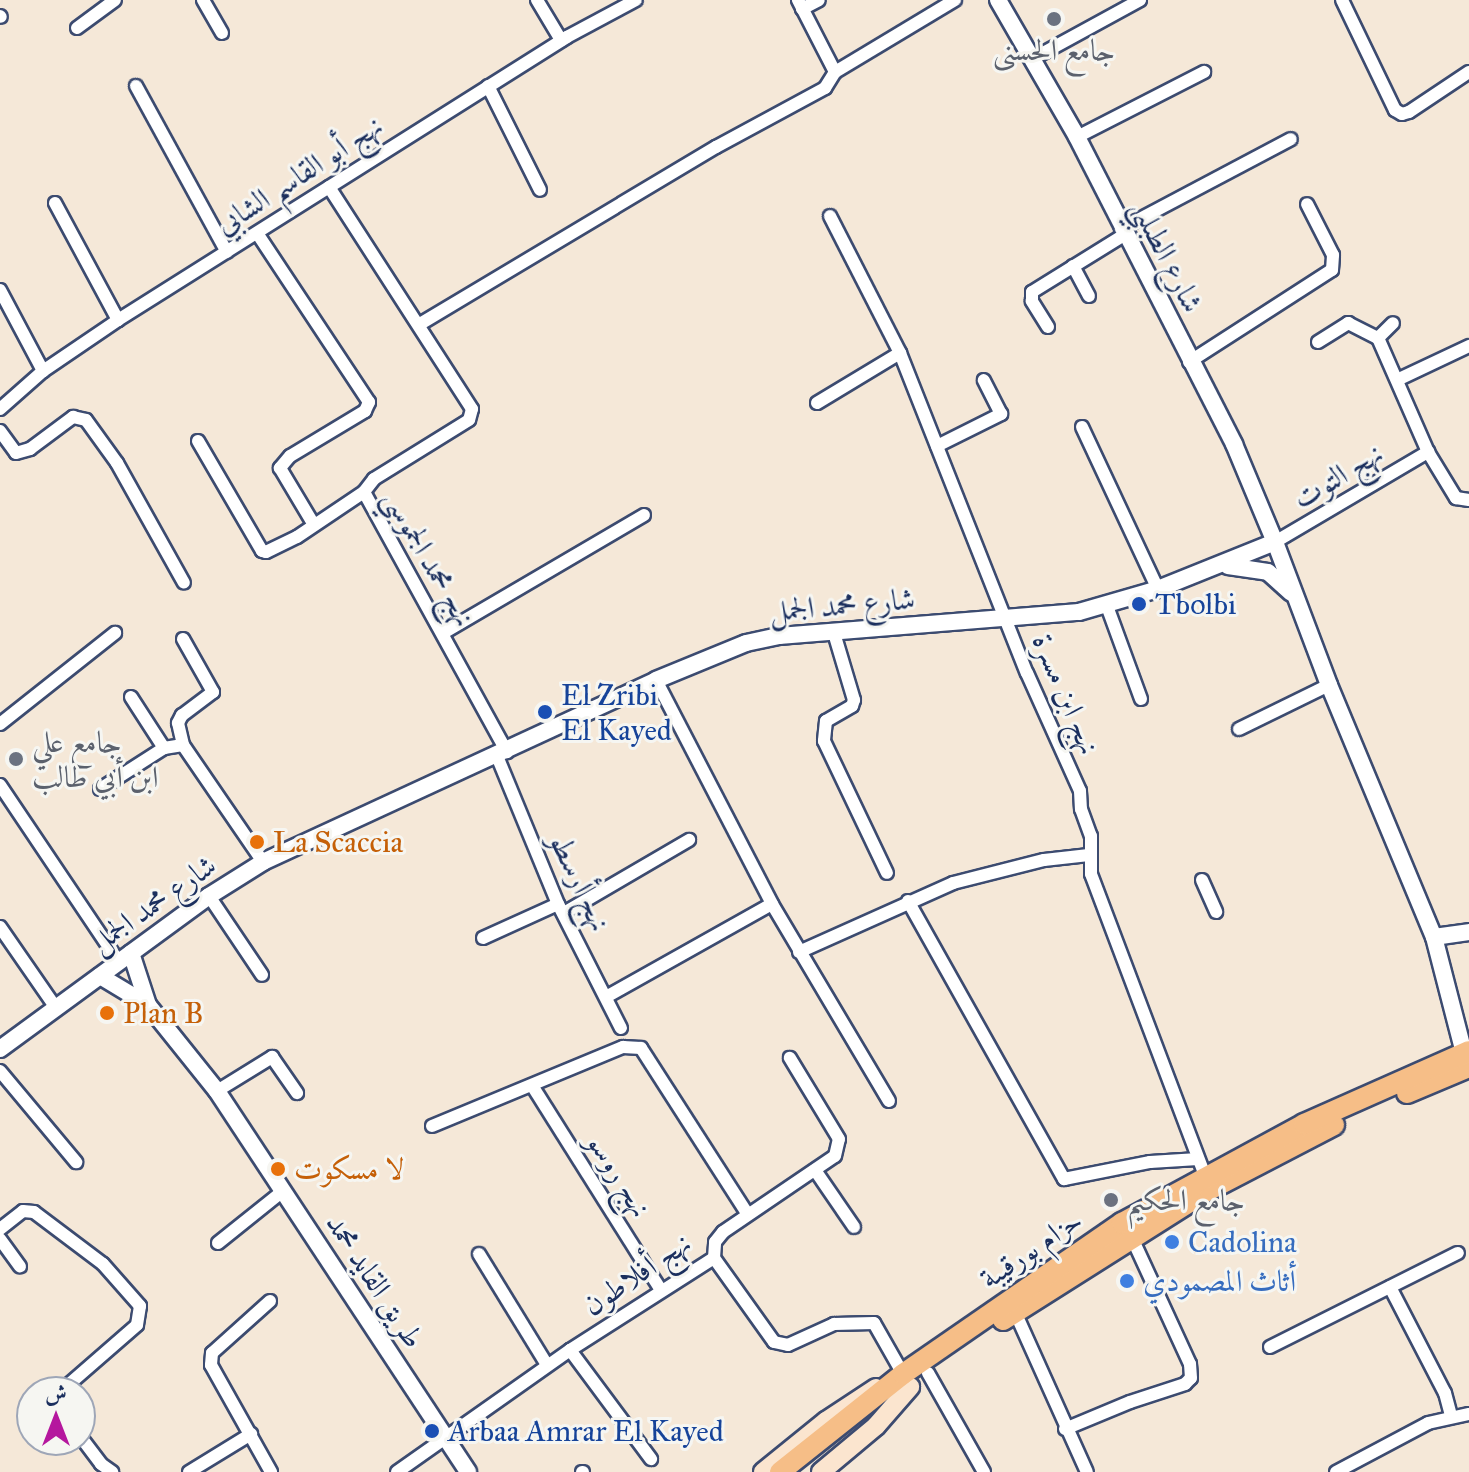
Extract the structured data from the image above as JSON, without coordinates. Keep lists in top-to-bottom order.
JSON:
{
  "streets": {
    "highway": ["حزام بورقيبة"],
    "street": [
      "نهج أبو القاسم الشابي",
      "شارع الطبلبي",
      "نهج التوت",
      "نهج محمد الجموسي",
      "شارع محمد الجمل",
      "نهج ابن مسرة",
      "نهج أرسطو",
      "نهج روسو",
      "نهج أفلاطون",
      "طريق القايد محمد"
    ]
  },
  "crossings": [
    ["شارع الطبلبي", "نهج التوت"],
    ["شارع الطبلبي", "شارع محمد الجمل"],
    ["نهج التوت", "شارع محمد الجمل"],
    ["نهج محمد الجموسي", "شارع محمد الجمل"],
    ["نهج محمد الجموسي", "نهج أرسطو"],
    ["شارع محمد الجمل", "نهج ابن مسرة"],
    ["شارع محمد الجمل", "نهج أرسطو"],
    ["شارع محمد الجمل", "طريق القايد محمد"],
    ["نهج ابن مسرة", "حزام بورقيبة"],
    ["نهج روسو", "نهج أفلاطون"],
    ["نهج أفلاطون", "طريق القايد محمد"]
  ],
  "places": [
    "جامع الحسنى",
    "Tbolbi",
    "El Zribi El Kayed",
    "جامع علي ابن أبي طالب",
    "La Scaccia",
    "Plan B",
    "لا مسكوت",
    "جامع الحكيم",
    "Cadolina",
    "أثاث المصمودي",
    "Arbaa Amrar El Kayed"
  ],
  "north": "top"
}
